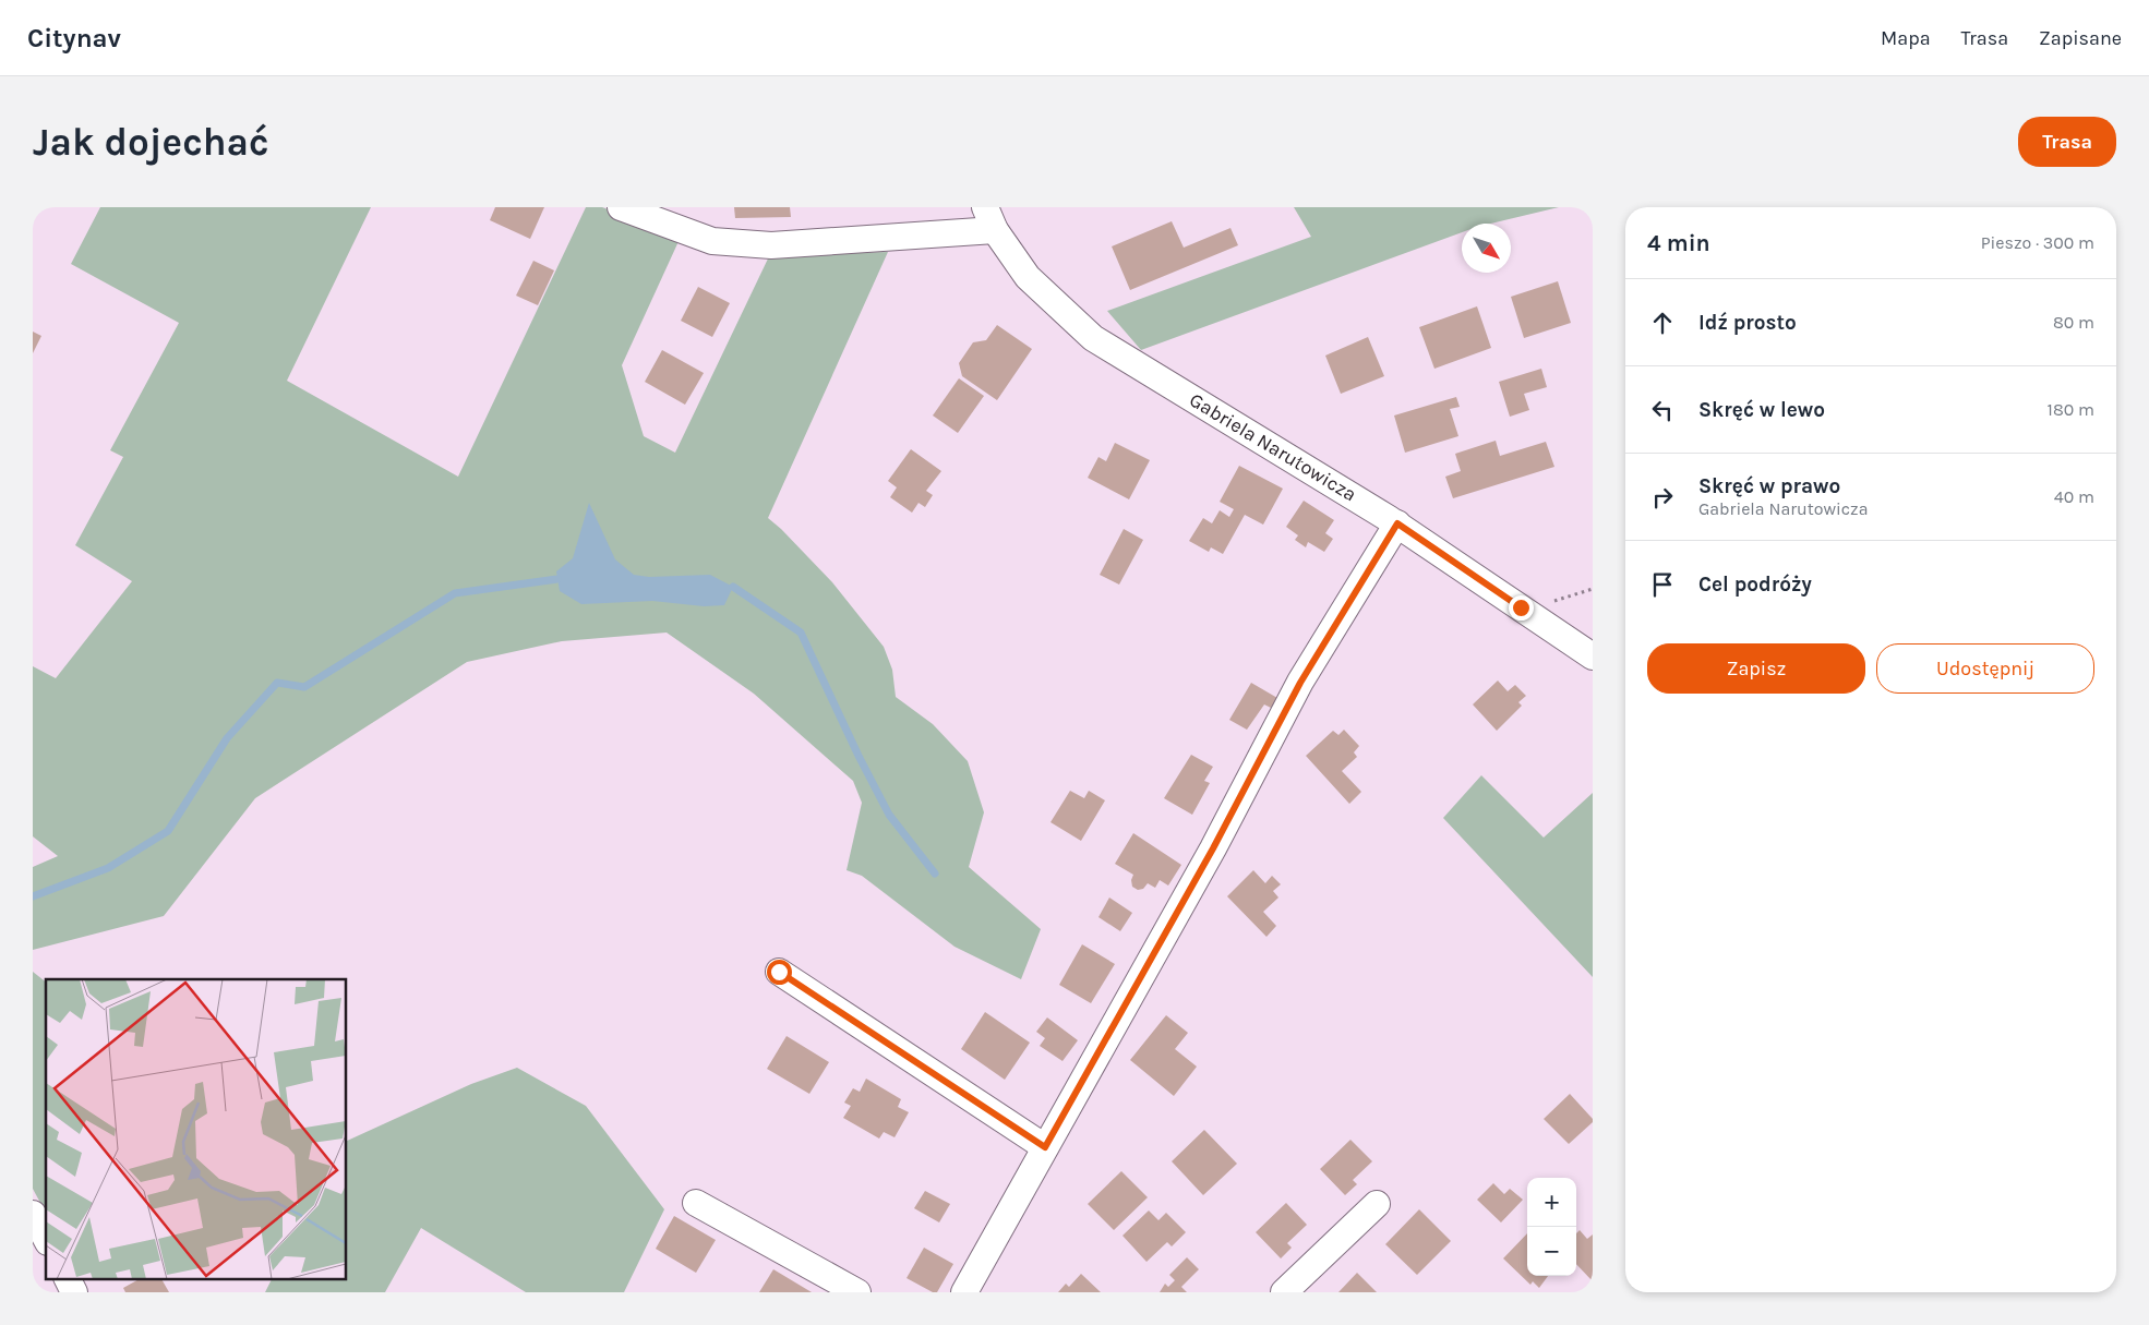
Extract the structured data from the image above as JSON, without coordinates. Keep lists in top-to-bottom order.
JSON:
{
  "streets": {
    "street": ["Gabriela Narutowicza"]
  },
  "north": "bottom right",
  "page": {
    "header": "Citynav",
    "nav": ["Mapa", "Trasa", "Zapisane"],
    "buttons": [
      "Trasa",
      ["Zapisz", "Udostępnij"]
    ],
    "title": "Jak dojechać",
    "heading": ["4 min", "Pieszo · 300 m"],
    "list": [
      ["Idź prosto", "80 m"],
      ["Skręć w lewo", "180 m"],
      ["Skręć w prawo", "Gabriela Narutowicza", "40 m"],
      "Cel podróży"
    ],
    "map_buttons": ["+", "−"]
  }
}
